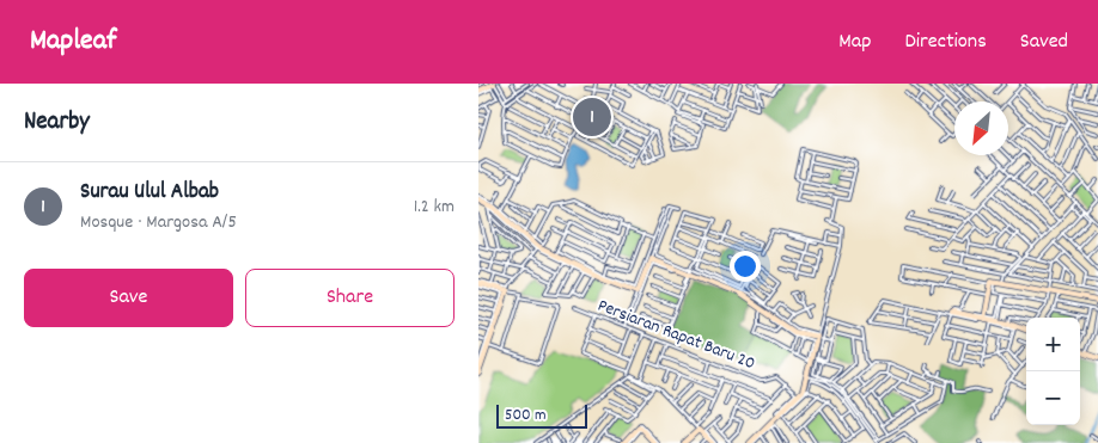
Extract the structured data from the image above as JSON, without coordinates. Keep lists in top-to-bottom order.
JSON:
{
  "streets": {
    "street": ["Persiaran Rapat Baru 20"]
  },
  "scale_bar": "500 m",
  "north": "bottom left",
  "page": {
    "header": "Mapleaf",
    "nav": ["Map", "Directions", "Saved"],
    "heading": "Nearby",
    "pins": "1",
    "list": [
      {
        "mark": "1",
        "name": "Surau Ulul Albab",
        "note": "Mosque · Margosa A/5",
        "value": "1.2 km"
      }
    ],
    "buttons": ["Save", "Share"],
    "map_buttons": ["+", "−"],
    "scale": "500 m"
  }
}
